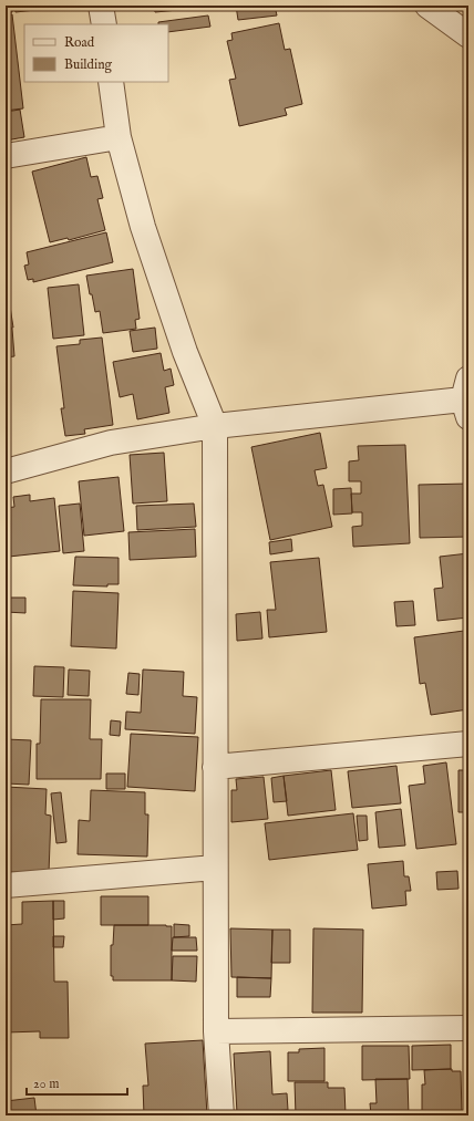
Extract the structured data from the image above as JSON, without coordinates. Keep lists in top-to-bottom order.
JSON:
{
  "legend": ["Road", "Building"],
  "scale_bar": "20 m"
}
